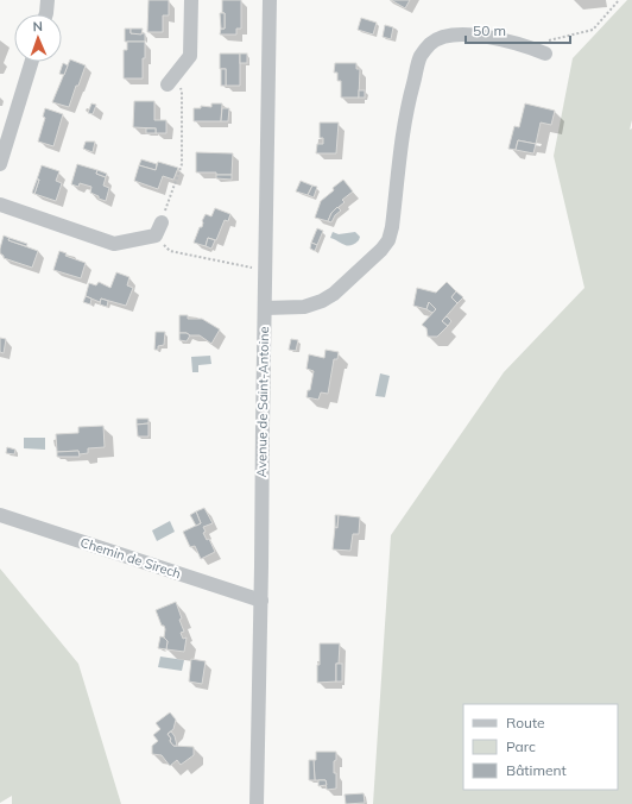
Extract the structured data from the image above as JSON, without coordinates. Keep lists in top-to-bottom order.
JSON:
{
  "streets": {
    "street": ["Avenue de Saint-Antoine", "Chemin de Sirech"]
  },
  "crossings": [
    ["Avenue de Saint-Antoine", "Chemin de Sirech"]
  ],
  "legend": ["Route", "Parc", "Bâtiment"],
  "scale_bar": "50 m",
  "north": "top"
}
